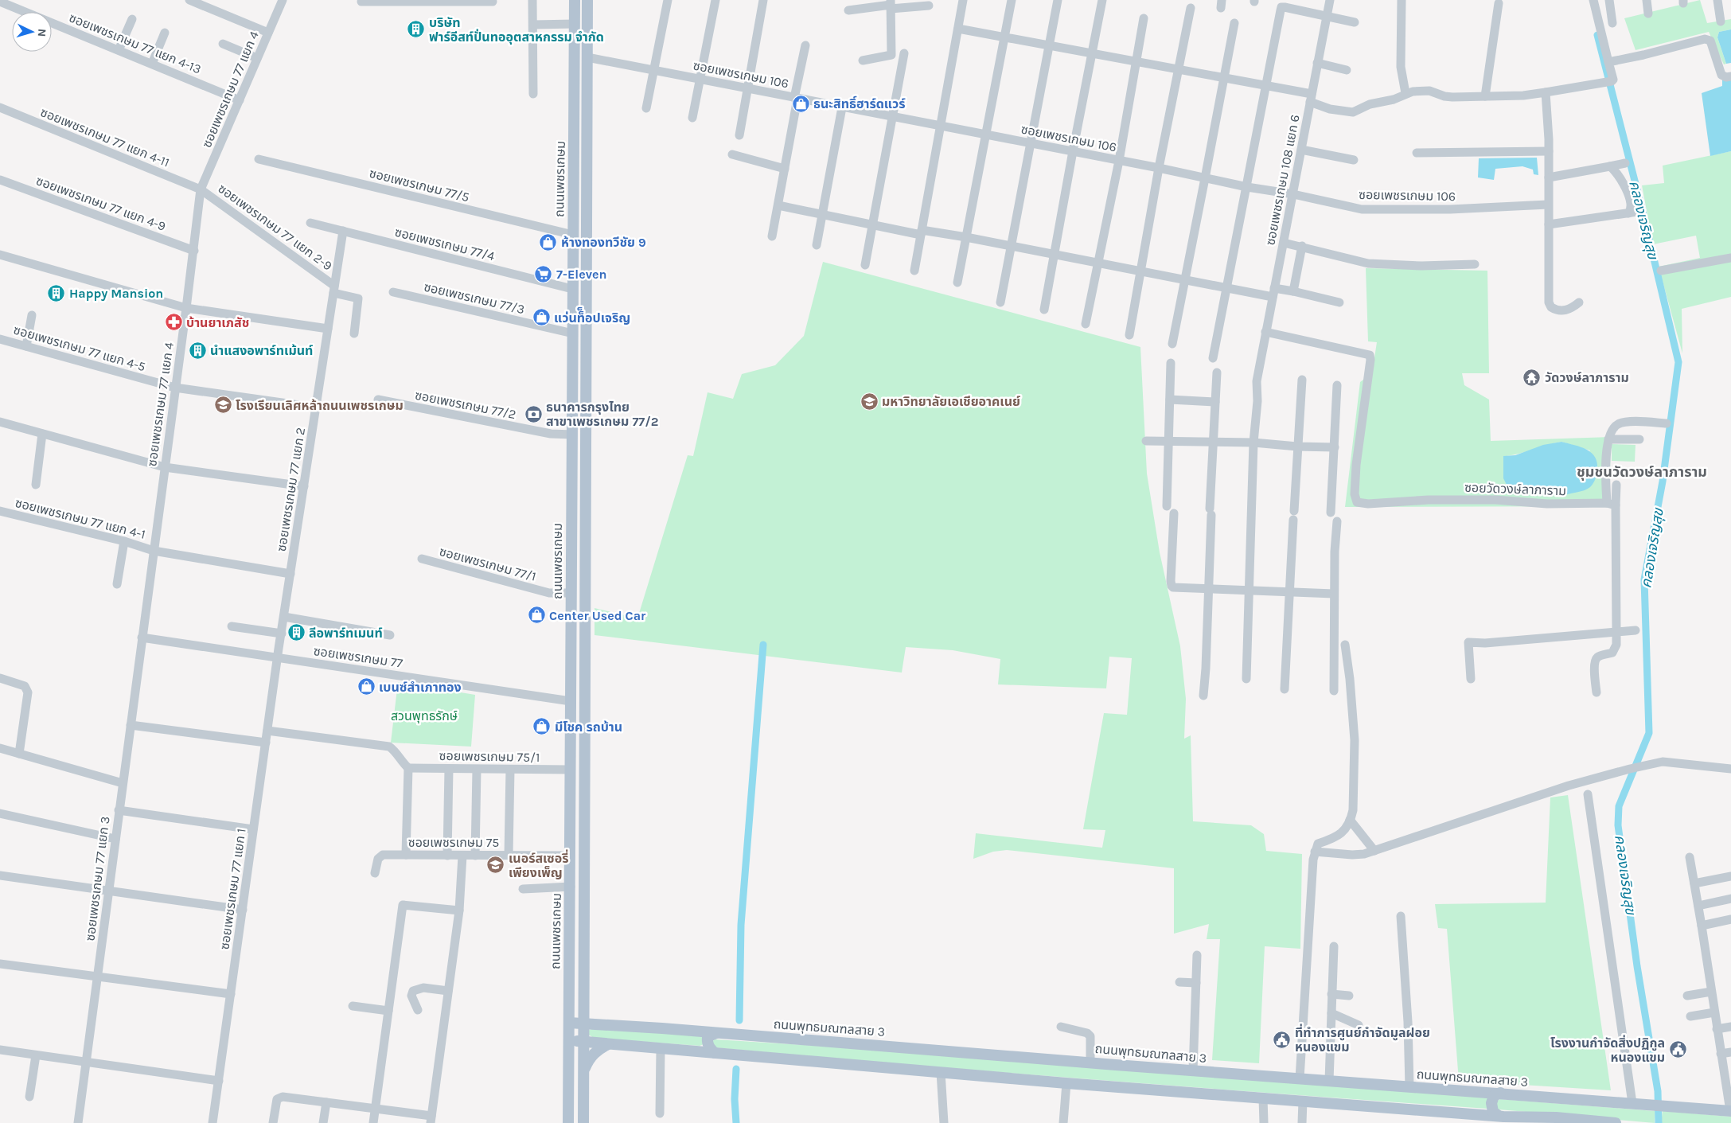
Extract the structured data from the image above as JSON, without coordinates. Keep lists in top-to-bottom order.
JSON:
{
  "streets": {
    "main road": ["ถนนเพชรเกษม", "ถนนพุทธมณฑลสาย 3"],
    "street": [
      "ซอยเพชรเกษม 77 แยก 4-13",
      "ซอยเพชรเกษม 106",
      "ซอยเพชรเกษม 77 แยก 4",
      "ซอยเพชรเกษม 77 แยก 4-11",
      "ซอยเพชรเกษม 108 แยก 6",
      "ซอยเพชรเกษม 77/5",
      "ซอยเพชรเกษม 77 แยก 4-9",
      "ซอยเพชรเกษม 77 แยก 2-9",
      "ซอยเพชรเกษม 77/4",
      "ซอยเพชรเกษม 77/3",
      "ซอยเพชรเกษม 77 แยก 4-5",
      "ซอยเพชรเกษม 77/2",
      "ซอยวัดวงษ์ลาภาราม",
      "ซอยเพชรเกษม 77 แยก 2",
      "ซอยเพชรเกษม 77 แยก 4-1",
      "ซอยเพชรเกษม 77/1",
      "ซอยเพชรเกษม 77",
      "ซอยเพชรเกษม 75/1",
      "ซอยเพชรเกษม 75",
      "ซอยเพชรเกษม 77 แยก 3",
      "ซอยเพชรเกษม 77 แยก 1"
    ]
  },
  "crossings": [
    ["ซอยเพชรเกษม 77 แยก 4-13", "ซอยเพชรเกษม 77 แยก 4"],
    ["ซอยเพชรเกษม 106", "ถนนเพชรเกษม"],
    ["ซอยเพชรเกษม 106", "ซอยเพชรเกษม 108 แยก 6"],
    ["ซอยเพชรเกษม 77 แยก 4", "ซอยเพชรเกษม 77 แยก 4-11"],
    ["ซอยเพชรเกษม 77 แยก 4", "ซอยเพชรเกษม 77 แยก 4-9"],
    ["ซอยเพชรเกษม 77 แยก 4", "ซอยเพชรเกษม 77 แยก 2-9"],
    ["ซอยเพชรเกษม 77 แยก 4", "ซอยเพชรเกษม 77 แยก 4-5"],
    ["ซอยเพชรเกษม 77 แยก 4", "ซอยเพชรเกษม 77 แยก 4-1"],
    ["ซอยเพชรเกษม 77 แยก 4", "ซอยเพชรเกษม 77"],
    ["ซอยเพชรเกษม 77 แยก 4", "ซอยเพชรเกษม 77 แยก 3"],
    ["ซอยเพชรเกษม 77 แยก 4-11", "ซอยเพชรเกษม 77 แยก 2-9"],
    ["ถนนเพชรเกษม", "ซอยเพชรเกษม 77/5"],
    ["ถนนเพชรเกษม", "ซอยเพชรเกษม 77/4"],
    ["ถนนเพชรเกษม", "ซอยเพชรเกษม 77/3"],
    ["ถนนเพชรเกษม", "ซอยเพชรเกษม 77/2"],
    ["ถนนเพชรเกษม", "ซอยเพชรเกษม 77/1"],
    ["ถนนเพชรเกษม", "ซอยเพชรเกษม 77"],
    ["ถนนเพชรเกษม", "ซอยเพชรเกษม 75/1"],
    ["ถนนเพชรเกษม", "ซอยเพชรเกษม 75"],
    ["ถนนเพชรเกษม", "ถนนพุทธมณฑลสาย 3"],
    ["ซอยเพชรเกษม 108 แยก 6", "ซอยวัดวงษ์ลาภาราม"],
    ["ซอยเพชรเกษม 77 แยก 2-9", "ซอยเพชรเกษม 77 แยก 2"],
    ["ซอยเพชรเกษม 77/4", "ซอยเพชรเกษม 77 แยก 2"],
    ["ซอยเพชรเกษม 77 แยก 4-5", "ซอยเพชรเกษม 77 แยก 2"],
    ["ซอยเพชรเกษม 77 แยก 2", "ซอยเพชรเกษม 77 แยก 4-1"],
    ["ซอยเพชรเกษม 77 แยก 2", "ซอยเพชรเกษม 77"],
    ["ซอยเพชรเกษม 77 แยก 2", "ซอยเพชรเกษม 77 แยก 1"],
    ["ซอยเพชรเกษม 77", "ซอยเพชรเกษม 77 แยก 3"],
    ["ซอยเพชรเกษม 77", "ซอยเพชรเกษม 77 แยก 1"]
  ],
  "districts": ["ชุมชนวัดวงษ์ลาภาราม"],
  "water": ["คลองเจริญสุข"],
  "parks": ["สวนพุทธรักษ์"],
  "places": {
    "building": [
      "บริษัท ฟาร์อีสท์ปั่นทออุตสาหกรรม จำกัด",
      "Happy Mansion",
      "นำแสงอพาร์ทเม้นท์",
      "ลีอพาร์ทเมนท์"
    ],
    "shop": [
      "ธนะสิทธิ์ฮาร์ดแวร์",
      "ห้างทองทวีชัย 9",
      "แว่นท็็อปเจริญ",
      "Center Used Car",
      "เบนซ์สำเภาทอง",
      "มีโชค รถบ้าน"
    ],
    "supermarket": ["7-Eleven"],
    "pharmacy": ["บ้านยาเภสัช"],
    "temple": ["วัดวงษ์ลาภาราม"],
    "school or university": ["มหาวิทยาลัยเอเชียอาคเนย์", "โรงเรียนเลิศหล้าถนนเพชรเกษม", "เนอร์สเซอรี่ เพียงเพ็ญ"],
    "bank": ["ธนาคารกรุงไทย สาขาเพชรเกษม 77/2"],
    "public building": ["ที่ทำการศูนย์กำจัดมูลฝอย หนองแขม", "โรงงานกำจัดสิ่งปฏิกูล หนองแขม"]
  },
  "north": "right"
}
